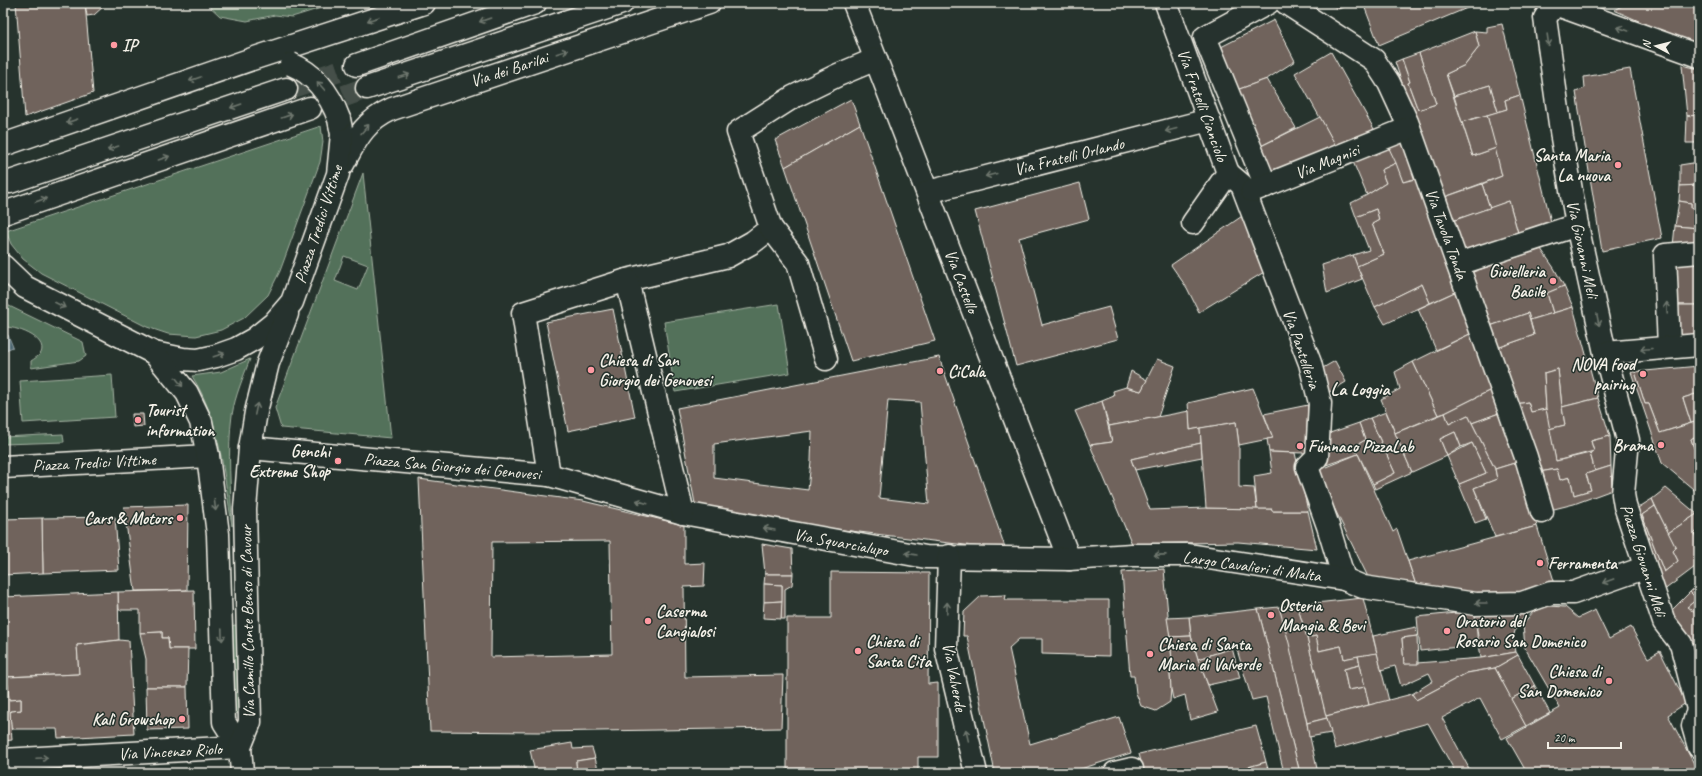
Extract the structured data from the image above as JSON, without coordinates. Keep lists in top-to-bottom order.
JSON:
{
  "streets": {
    "street": [
      "Via dei Barilai",
      "Via Fratelli Cianciolo",
      "Via Fratelli Orlando",
      "Via Magnisi",
      "Piazza Tredici Vittime",
      "Via Tavola Tonda",
      "Via Giovanni Meli",
      "Via Castello",
      "Via Pantelleria",
      "Piazza San Giorgio dei Genovesi",
      "Via Squarcialupo",
      "Piazza Giovanni Meli",
      "Largo Cavalieri di Malta",
      "Via Camillo Conte Benso di Cavour",
      "Via Valverde",
      "Via Vincenzo Riolo"
    ]
  },
  "crossings": [
    ["Via dei Barilai", "Piazza Tredici Vittime"],
    ["Via Fratelli Cianciolo", "Via Fratelli Orlando"],
    ["Via Fratelli Cianciolo", "Via Pantelleria"],
    ["Via Fratelli Orlando", "Via Castello"],
    ["Via Magnisi", "Via Tavola Tonda"],
    ["Via Magnisi", "Via Pantelleria"],
    ["Piazza Tredici Vittime", "Via Camillo Conte Benso di Cavour"],
    ["Via Giovanni Meli", "Piazza Giovanni Meli"],
    ["Via Castello", "Via Squarcialupo"],
    ["Via Pantelleria", "Largo Cavalieri di Malta"],
    ["Piazza San Giorgio dei Genovesi", "Via Squarcialupo"],
    ["Piazza San Giorgio dei Genovesi", "Via Camillo Conte Benso di Cavour"],
    ["Via Squarcialupo", "Largo Cavalieri di Malta"],
    ["Via Squarcialupo", "Via Valverde"],
    ["Piazza Giovanni Meli", "Largo Cavalieri di Malta"],
    ["Via Camillo Conte Benso di Cavour", "Via Vincenzo Riolo"]
  ],
  "one_way": [
    "Via Fratelli Orlando",
    "Via Giovanni Meli",
    "Via Squarcialupo",
    "Largo Cavalieri di Malta",
    "Via Valverde",
    "Via Vincenzo Riolo"
  ],
  "districts": ["La Loggia"],
  "places": [
    "IP",
    "Santa Maria La nuova",
    "Gioielleria Bacile",
    "Chiesa di San Giorgio dei Genovesi",
    "CiCala",
    "NOVA food pairing",
    "Tourist information",
    "Brama",
    "Fúnnaco PizzaLab",
    "Genchi Extreme Shop",
    "Cars & Motors",
    "Ferramenta",
    "Osteria Mangia & Bevi",
    "Caserma Cangialosi",
    "Oratorio del Rosario San Domenico",
    "Chiesa di Santa Cita",
    "Chiesa di Santa Maria di Valverde",
    "Chiesa di San Domenico",
    "Kalì Growshop"
  ],
  "scale_bar": "20 m",
  "north": "left"
}
